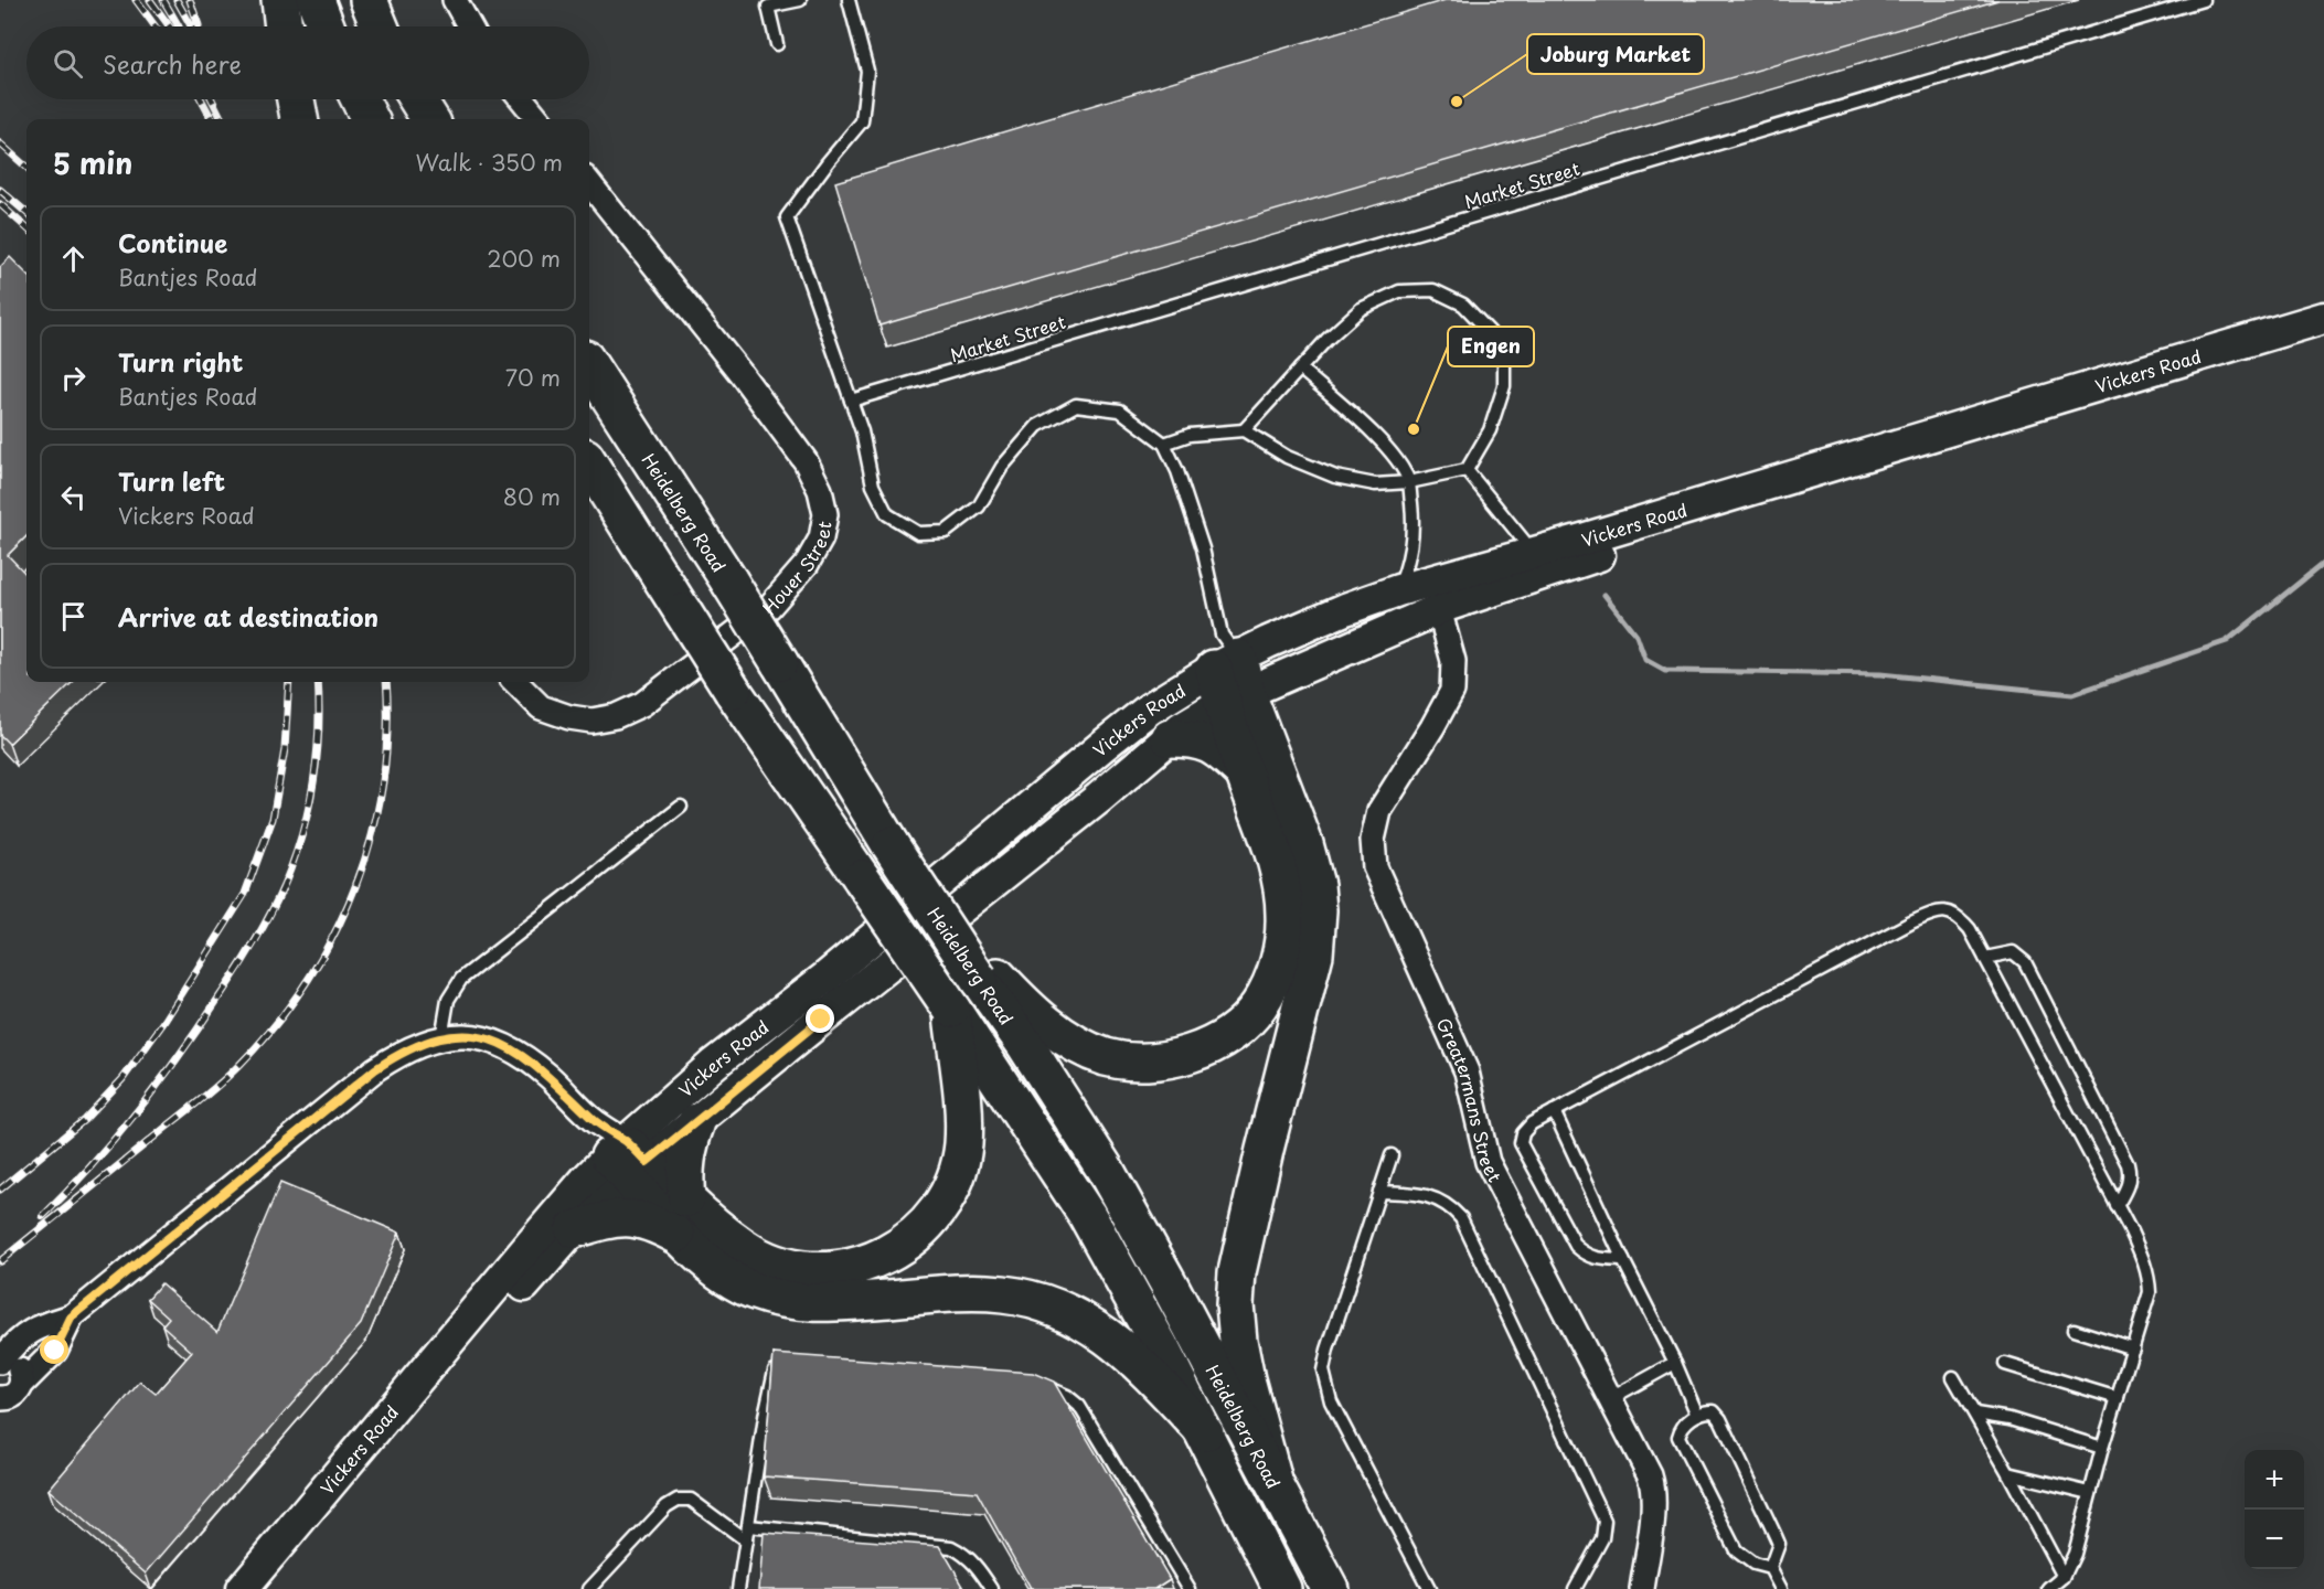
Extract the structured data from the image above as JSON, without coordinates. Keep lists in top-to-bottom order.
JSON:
{
  "streets": {
    "main road": ["Vickers Road", "Heidelberg Road"],
    "street": ["Houer Street", "Greatermans Street"],
    "lane": ["Market Street"]
  },
  "crossings": [
    ["Vickers Road", "Greatermans Street"]
  ],
  "places": ["Joburg Market", "Engen"],
  "page": {
    "search": "Search here",
    "heading": ["5 min", "Walk · 350 m"],
    "list": [
      ["Continue", "Bantjes Road", "200 m"],
      ["Turn right", "Bantjes Road", "70 m"],
      ["Turn left", "Vickers Road", "80 m"],
      "Arrive at destination"
    ],
    "map_buttons": ["+", "−"]
  }
}
